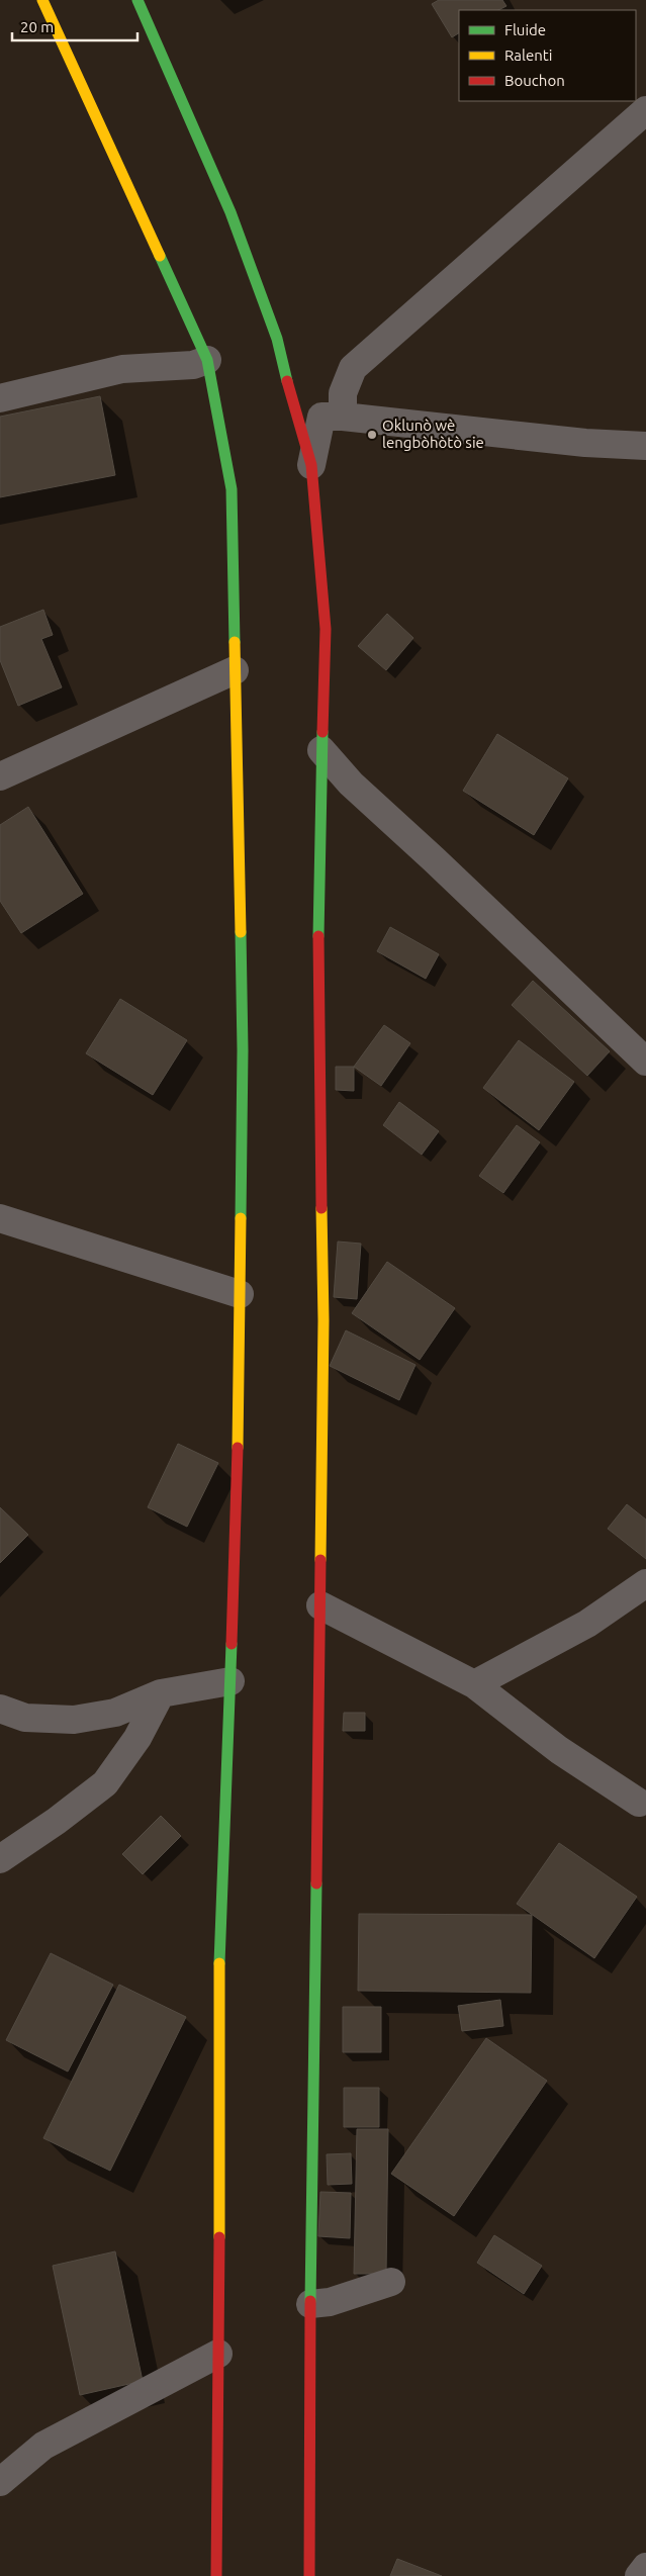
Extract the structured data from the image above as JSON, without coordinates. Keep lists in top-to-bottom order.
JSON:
{
  "places": ["Oklunò wè lengbòhòtò sie"],
  "legend": ["Fluide", "Ralenti", "Bouchon"],
  "scale_bar": "20 m"
}
